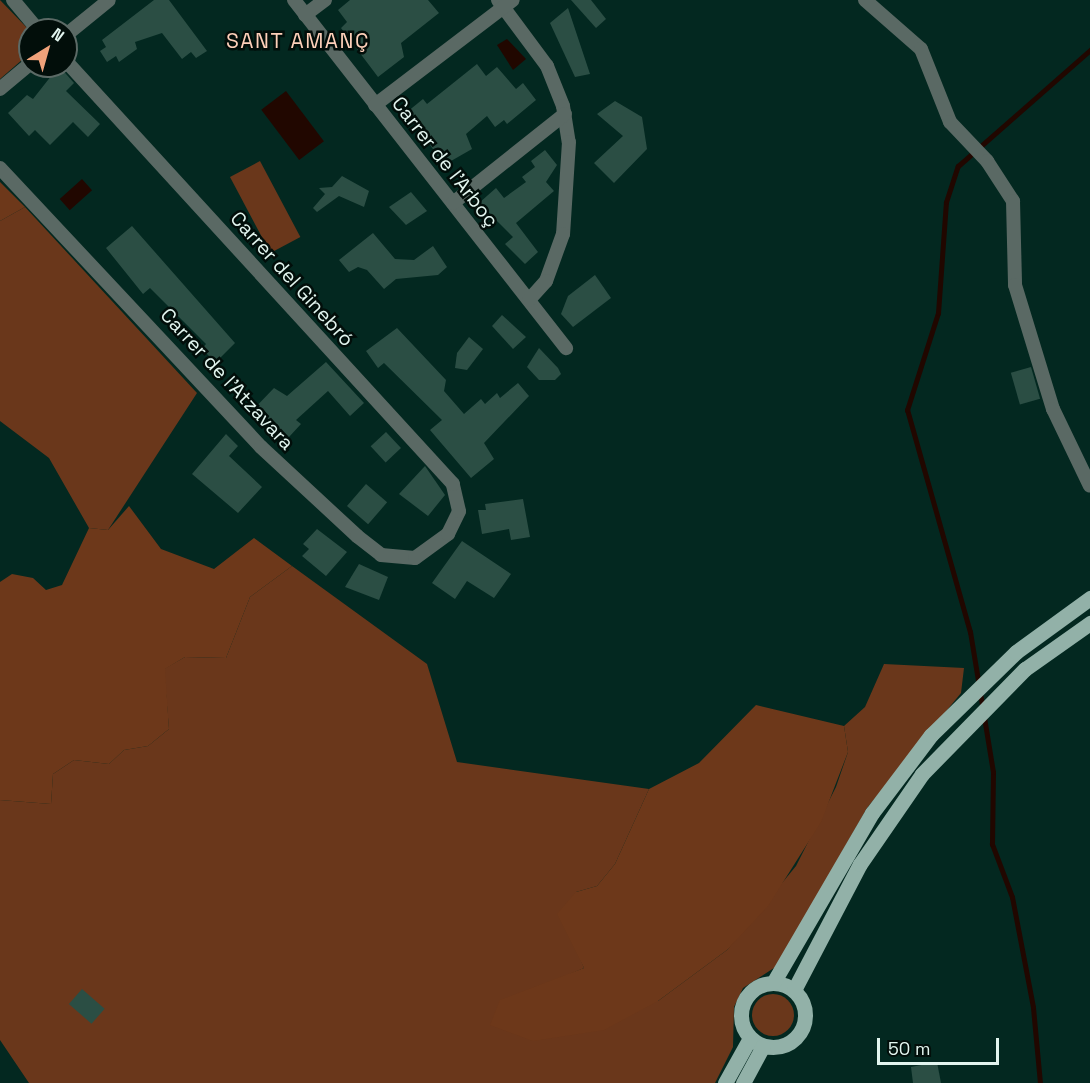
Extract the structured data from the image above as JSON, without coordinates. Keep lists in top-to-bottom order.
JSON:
{
  "streets": {
    "street": ["Carrer de l'Arboç", "Carrer del Ginebró", "Carrer de l'Atzavara"]
  },
  "crossings": [
    ["Carrer del Ginebró", "Carrer de l'Atzavara"]
  ],
  "districts": ["SANT AMANÇ"],
  "scale_bar": "50 m",
  "north": "top right"
}
